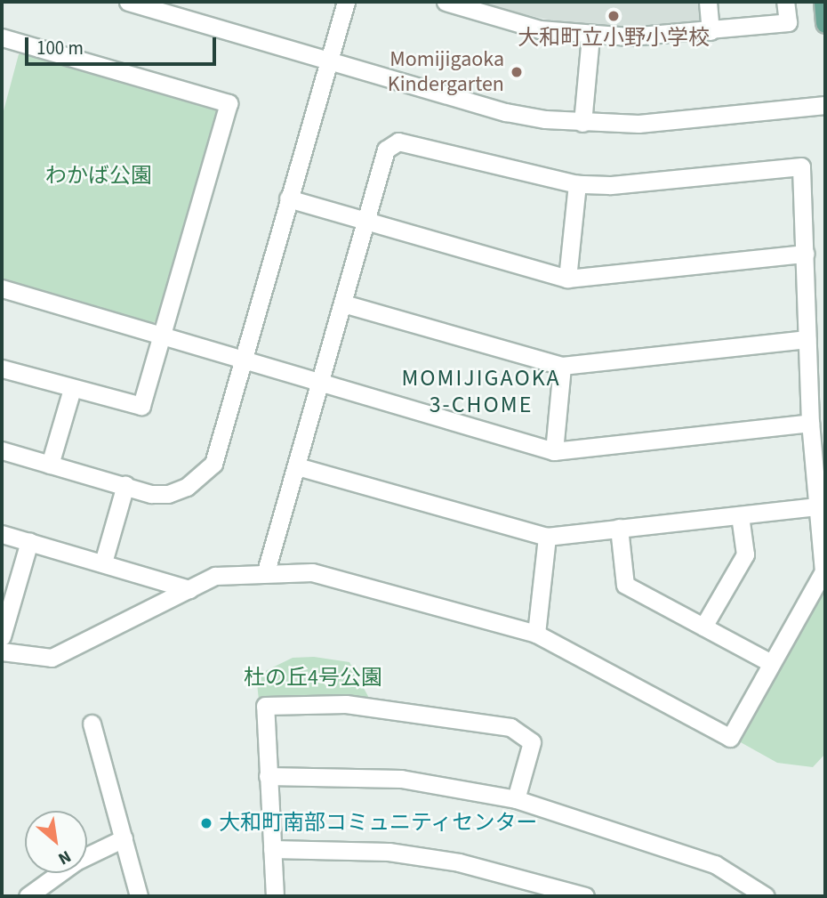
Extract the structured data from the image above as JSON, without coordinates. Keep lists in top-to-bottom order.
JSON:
{
  "districts": ["MOMIJIGAOKA 3-CHOME"],
  "parks": ["わかば公園", "杜の丘4号公園"],
  "places": ["大和町立小野小学校", "Momijigaoka Kindergarten", "大和町南部コミュニティセンター"],
  "scale_bar": "100 m",
  "north": "bottom right"
}
